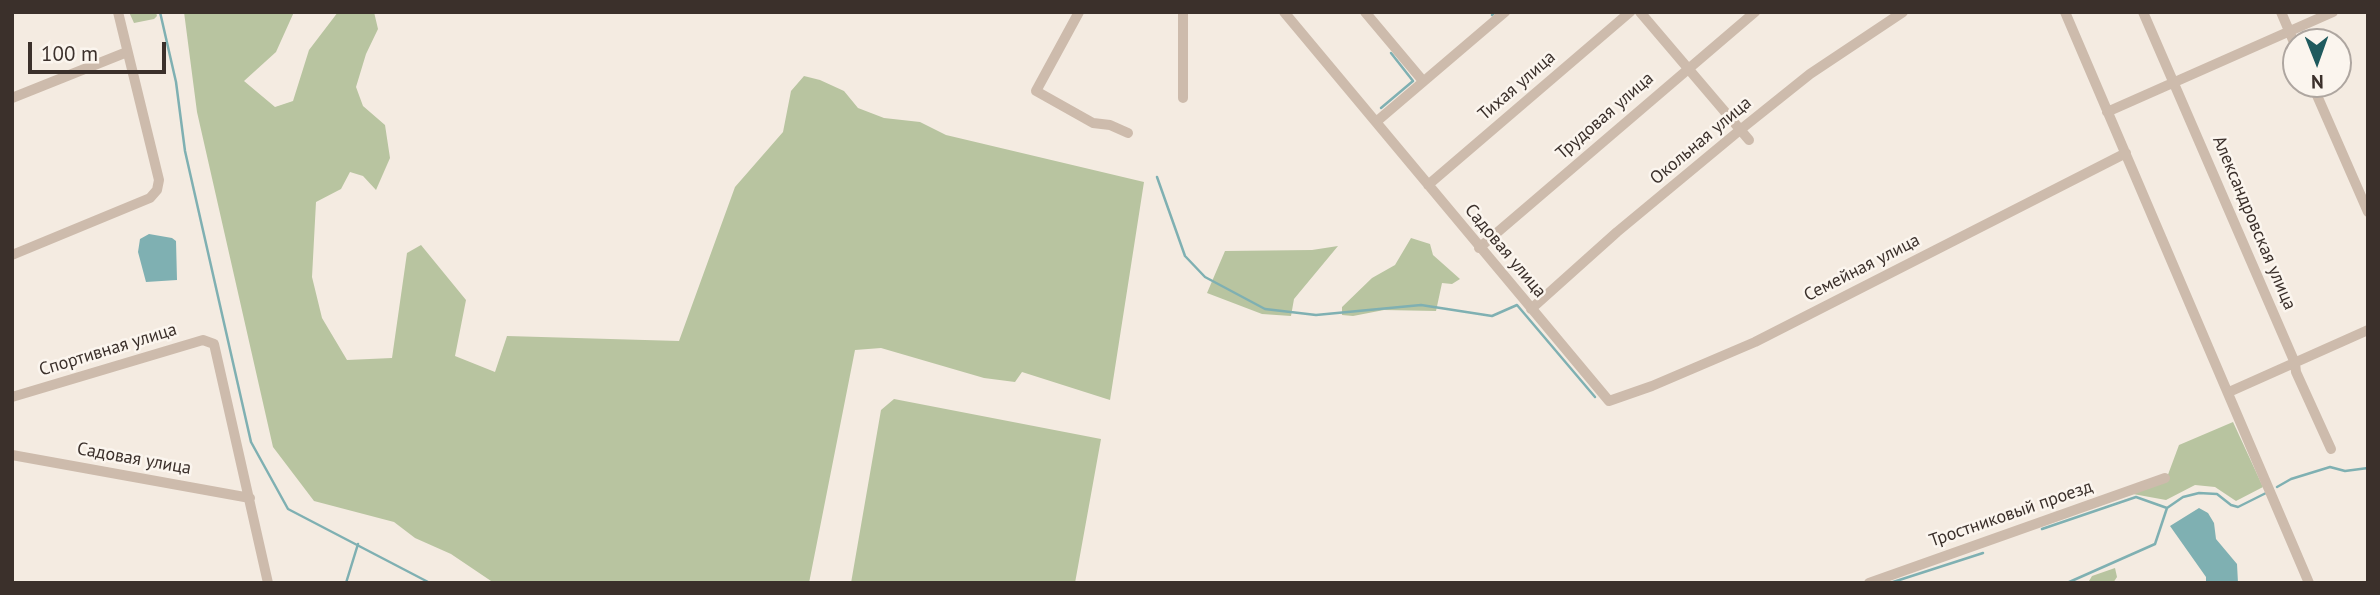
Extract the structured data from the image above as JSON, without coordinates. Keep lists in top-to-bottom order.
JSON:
{
  "streets": {
    "street": [
      "Тихая улица",
      "Трудовая улица",
      "Окольная улица",
      "Александровская улица",
      "Садовая улица",
      "Семейная улица",
      "Спортивная улица",
      "Тростниковый проезд"
    ]
  },
  "crossings": [
    ["Тихая улица", "Садовая улица"],
    ["Трудовая улица", "Садовая улица"],
    ["Окольная улица", "Садовая улица"],
    ["Садовая улица", "Семейная улица"],
    ["Садовая улица", "Спортивная улица"]
  ],
  "scale_bar": "100 m",
  "north": "bottom"
}
